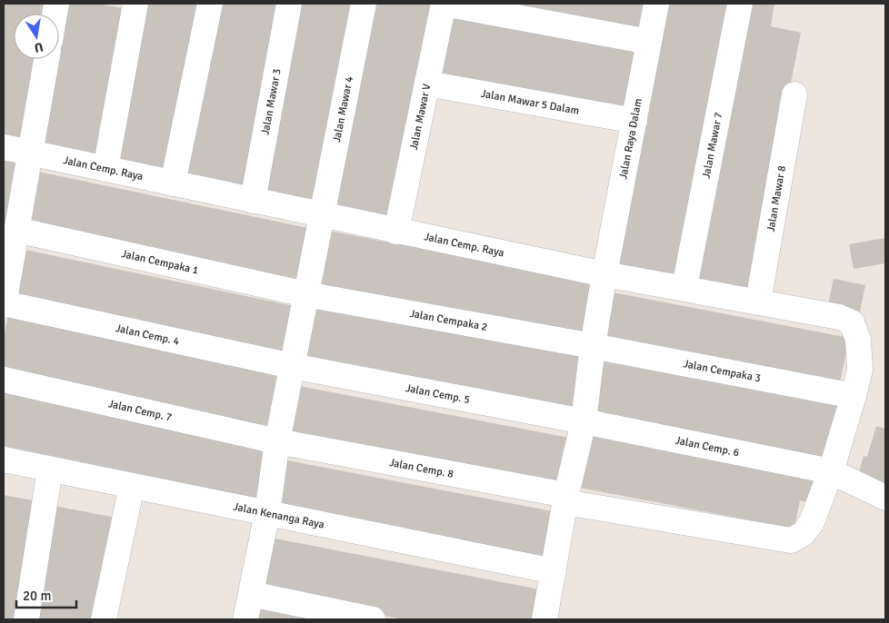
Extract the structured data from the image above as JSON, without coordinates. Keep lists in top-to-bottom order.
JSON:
{
  "streets": {
    "street": [
      "Jalan Mawar 3",
      "Jalan Mawar 5 Dalam",
      "Jalan Mawar 4",
      "Jalan Mawar V",
      "Jalan Raya Dalam",
      "Jalan Mawar 7",
      "Jalan Cemp. Raya",
      "Jalan Mawar 8",
      "Jalan Cempaka 1",
      "Jalan Cempaka 2",
      "Jalan Cemp. 4",
      "Jalan Cempaka 3",
      "Jalan Cemp. 5",
      "Jalan Cemp. 7",
      "Jalan Cemp. 6",
      "Jalan Cemp. 8",
      "Jalan Kenanga Raya"
    ]
  },
  "crossings": [
    ["Jalan Mawar 3", "Jalan Cemp. Raya"],
    ["Jalan Mawar 5 Dalam", "Jalan Mawar V"],
    ["Jalan Mawar 5 Dalam", "Jalan Raya Dalam"],
    ["Jalan Mawar 4", "Jalan Cemp. Raya"],
    ["Jalan Mawar 4", "Jalan Cempaka 1"],
    ["Jalan Mawar 4", "Jalan Cempaka 2"],
    ["Jalan Mawar 4", "Jalan Cemp. 4"],
    ["Jalan Mawar 4", "Jalan Cemp. 5"],
    ["Jalan Mawar 4", "Jalan Cemp. 7"],
    ["Jalan Mawar 4", "Jalan Cemp. 8"],
    ["Jalan Mawar 4", "Jalan Kenanga Raya"],
    ["Jalan Mawar V", "Jalan Cemp. Raya"],
    ["Jalan Raya Dalam", "Jalan Cemp. Raya"],
    ["Jalan Raya Dalam", "Jalan Cempaka 2"],
    ["Jalan Raya Dalam", "Jalan Cempaka 3"],
    ["Jalan Raya Dalam", "Jalan Cemp. 5"],
    ["Jalan Raya Dalam", "Jalan Cemp. 6"],
    ["Jalan Raya Dalam", "Jalan Cemp. 8"],
    ["Jalan Raya Dalam", "Jalan Kenanga Raya"],
    ["Jalan Mawar 7", "Jalan Cemp. Raya"],
    ["Jalan Cemp. Raya", "Jalan Mawar 8"],
    ["Jalan Cemp. Raya", "Jalan Cempaka 3"],
    ["Jalan Cemp. Raya", "Jalan Cemp. 8"],
    ["Jalan Cempaka 1", "Jalan Cempaka 2"],
    ["Jalan Cempaka 2", "Jalan Cempaka 3"],
    ["Jalan Cemp. 4", "Jalan Cemp. 5"],
    ["Jalan Cempaka 3", "Jalan Cemp. 8"],
    ["Jalan Cemp. 5", "Jalan Cemp. 6"],
    ["Jalan Cemp. 7", "Jalan Cemp. 8"],
    ["Jalan Cemp. 6", "Jalan Cemp. 8"]
  ],
  "scale_bar": "20 m",
  "north": "bottom"
}
